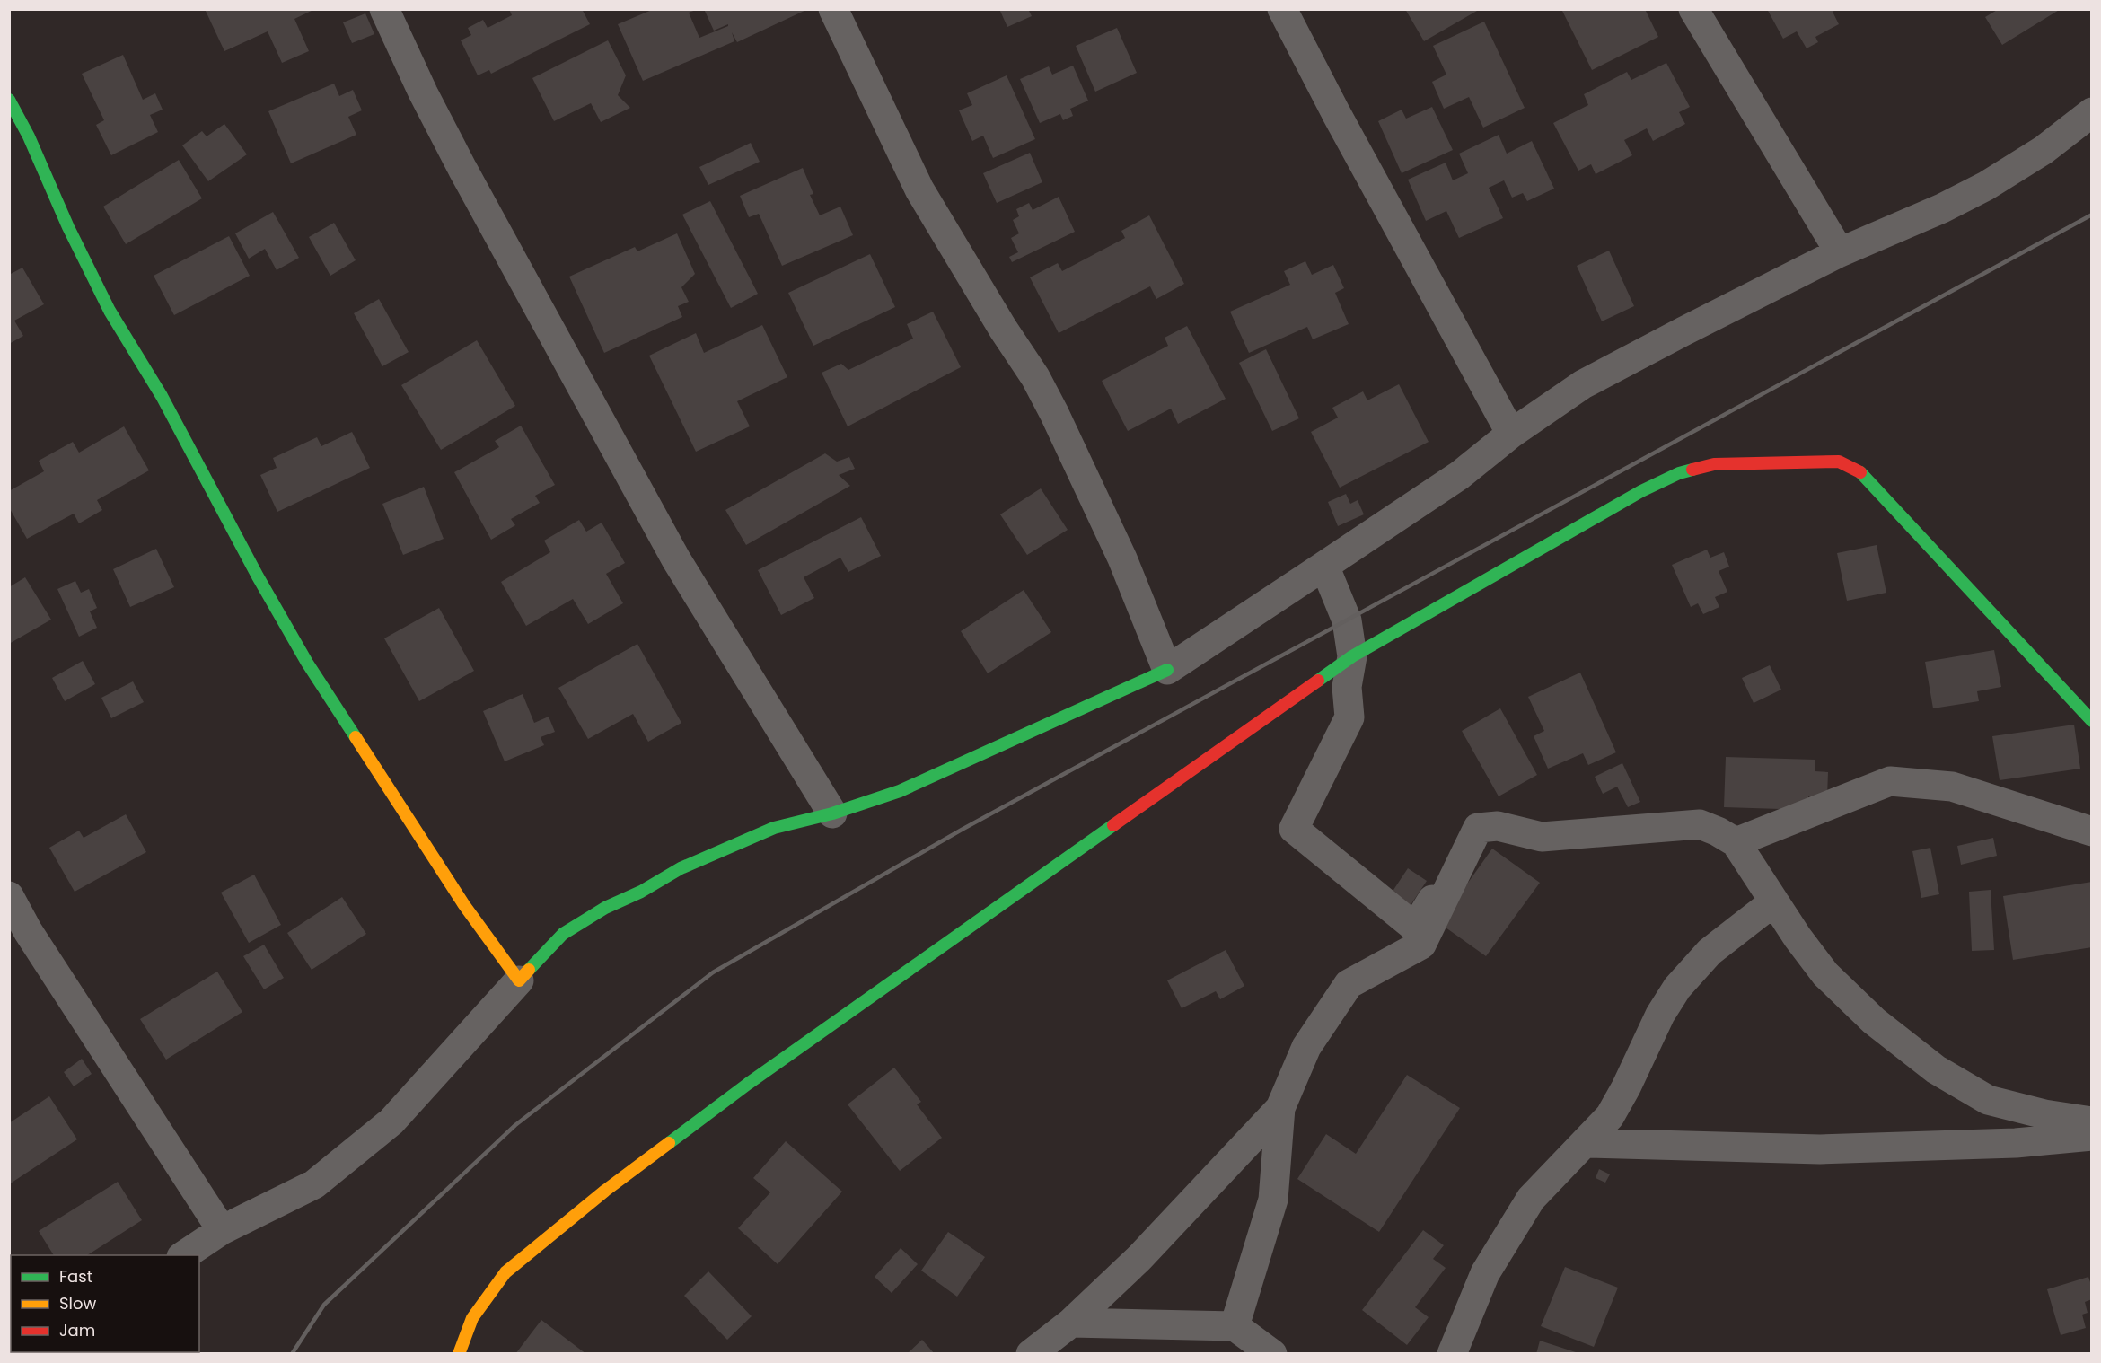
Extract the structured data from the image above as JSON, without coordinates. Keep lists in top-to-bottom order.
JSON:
{
  "legend": ["Fast", "Slow", "Jam"]
}
